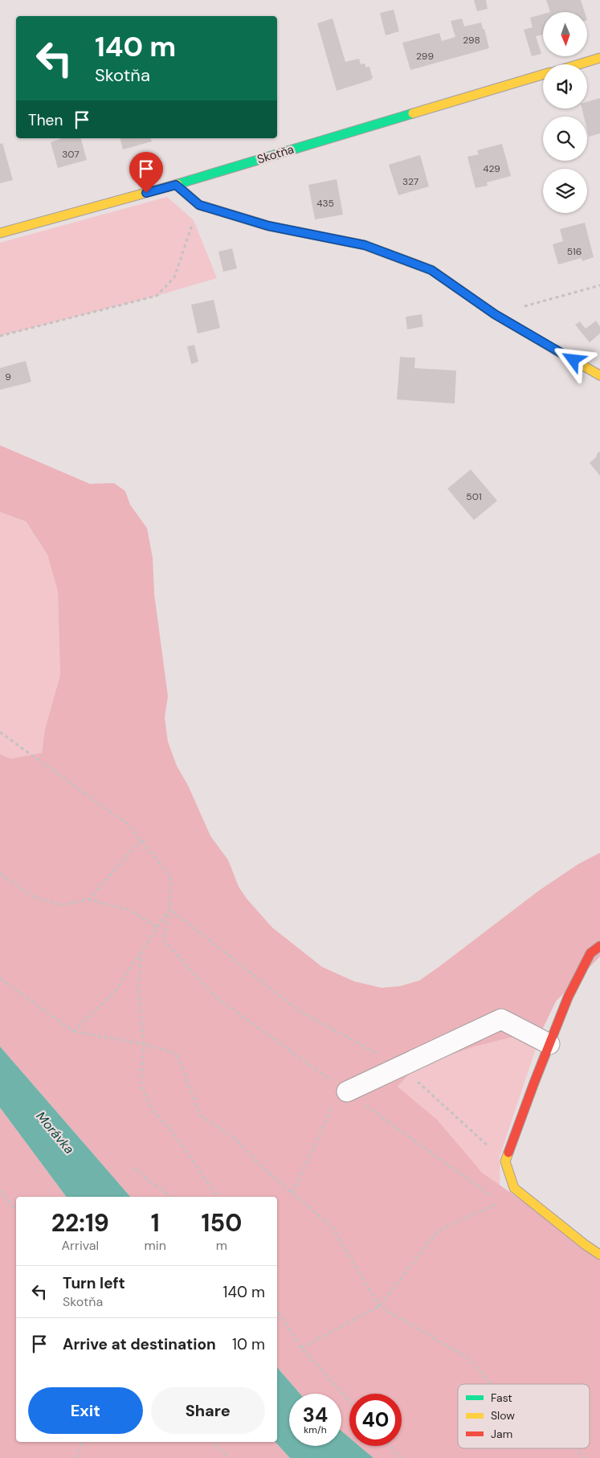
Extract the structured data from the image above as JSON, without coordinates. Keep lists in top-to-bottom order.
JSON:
{
  "streets": {
    "street": ["Skotňa"]
  },
  "water": ["Morávka"],
  "house_numbers": [
    "298",
    "299",
    "307",
    "429",
    "327",
    "435",
    "516",
    "9",
    "501"
  ],
  "legend": ["Fast", "Slow", "Jam"],
  "north": "bottom",
  "page": {
    "turn": ["140 m", "Skotňa"],
    "then": "Then",
    "eta": [
      "22:19",
      "Arrival",
      "1",
      "min",
      "150",
      "m"
    ],
    "list": [
      {
        "name": "Turn left",
        "note": "Skotňa",
        "value": "140 m"
      },
      {
        "name": "Arrive at destination",
        "value": "10 m"
      }
    ],
    "buttons": ["Exit", "Share"],
    "speed": "34 km/h",
    "limit": "40"
  }
}
